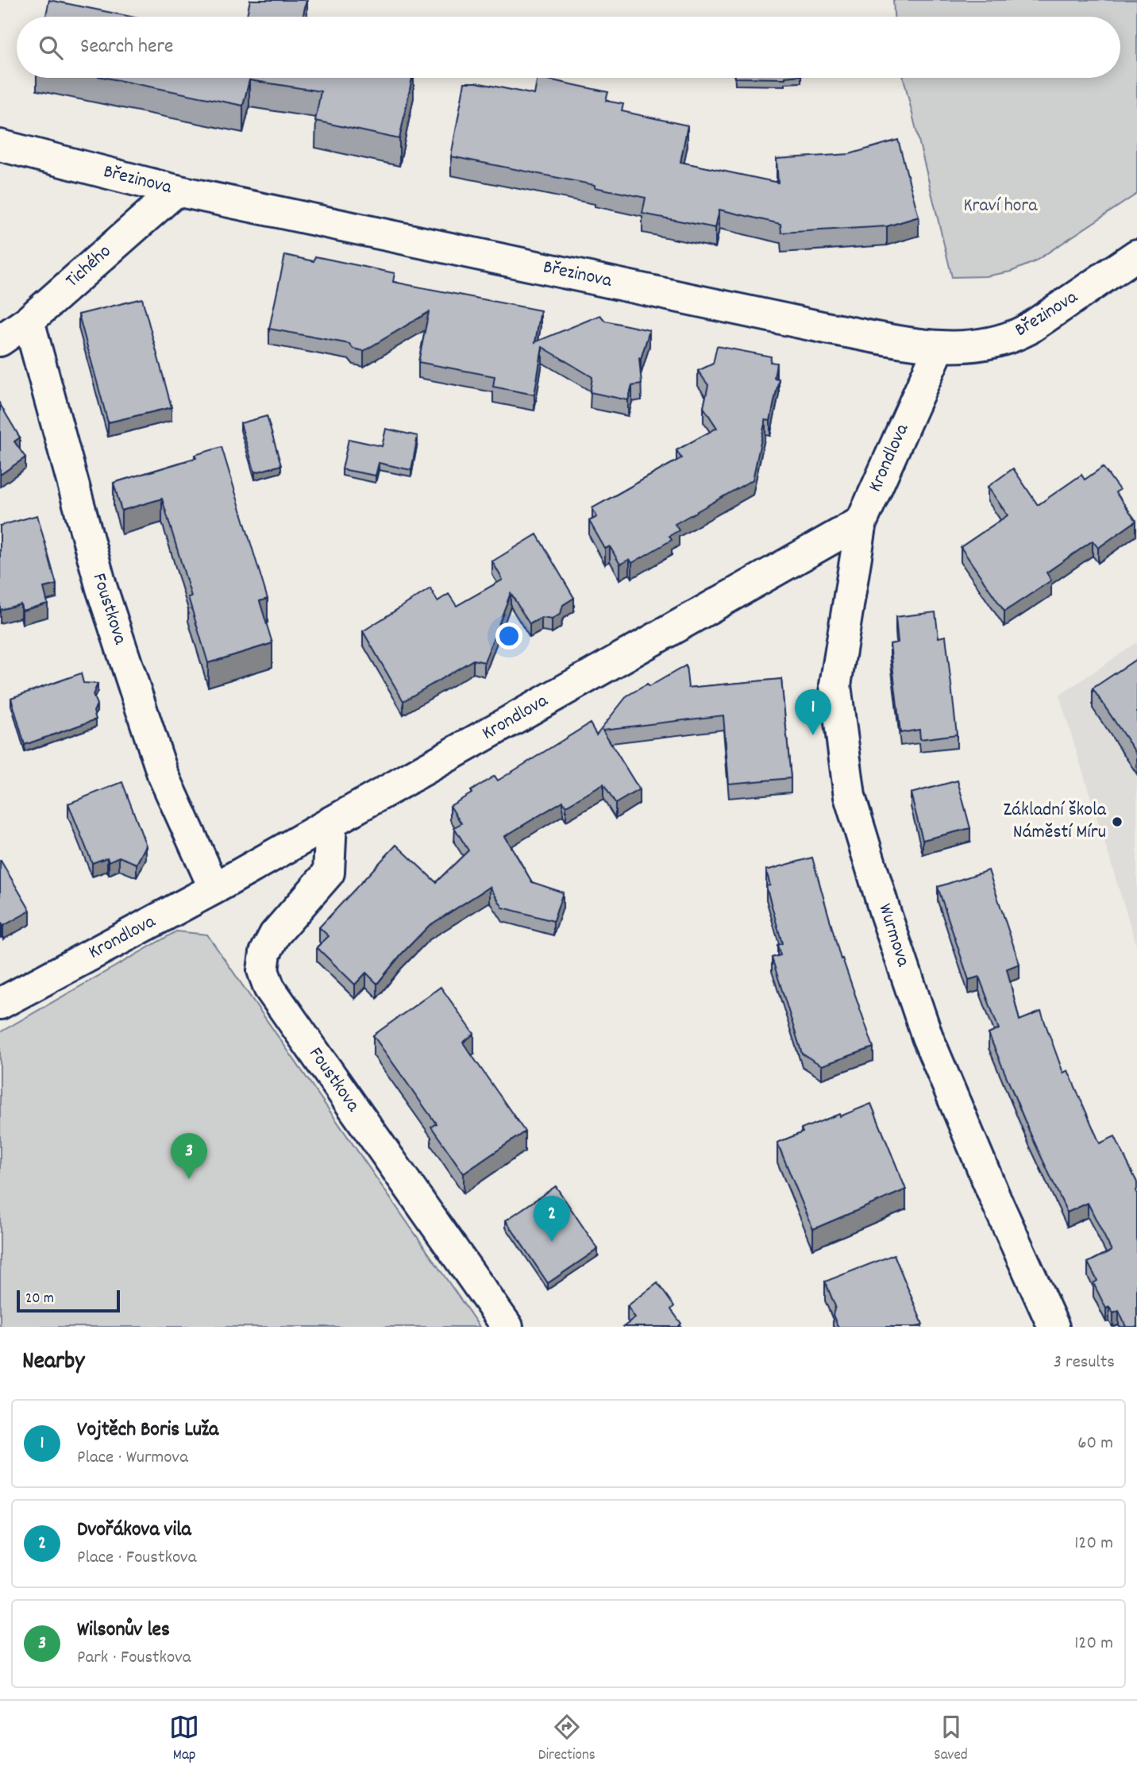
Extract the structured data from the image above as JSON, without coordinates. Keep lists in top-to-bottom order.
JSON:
{
  "streets": {
    "street": [
      "Březinova",
      "Tichého",
      "Krondlova",
      "Foustkova",
      "Wurmova"
    ]
  },
  "crossings": [
    ["Březinova", "Tichého"],
    ["Březinova", "Krondlova"],
    ["Tichého", "Foustkova"],
    ["Krondlova", "Foustkova"],
    ["Krondlova", "Wurmova"]
  ],
  "parks": ["Kraví hora"],
  "places": ["Základní škola Náměstí Míru"],
  "scale_bar": "20 m",
  "page": {
    "search": "Search here",
    "pins": ["1", "3", "2"],
    "scale": "20 m",
    "heading": ["Nearby", "3 results"],
    "list": [
      {
        "mark": "1",
        "name": "Vojtěch Boris Luža",
        "note": "Place · Wurmova",
        "value": "60 m"
      },
      {
        "mark": "2",
        "name": "Dvořákova vila",
        "note": "Place · Foustkova",
        "value": "120 m"
      },
      {
        "mark": "3",
        "name": "Wilsonův les",
        "note": "Park · Foustkova",
        "value": "120 m"
      }
    ],
    "nav": ["Map", "Directions", "Saved"]
  }
}
